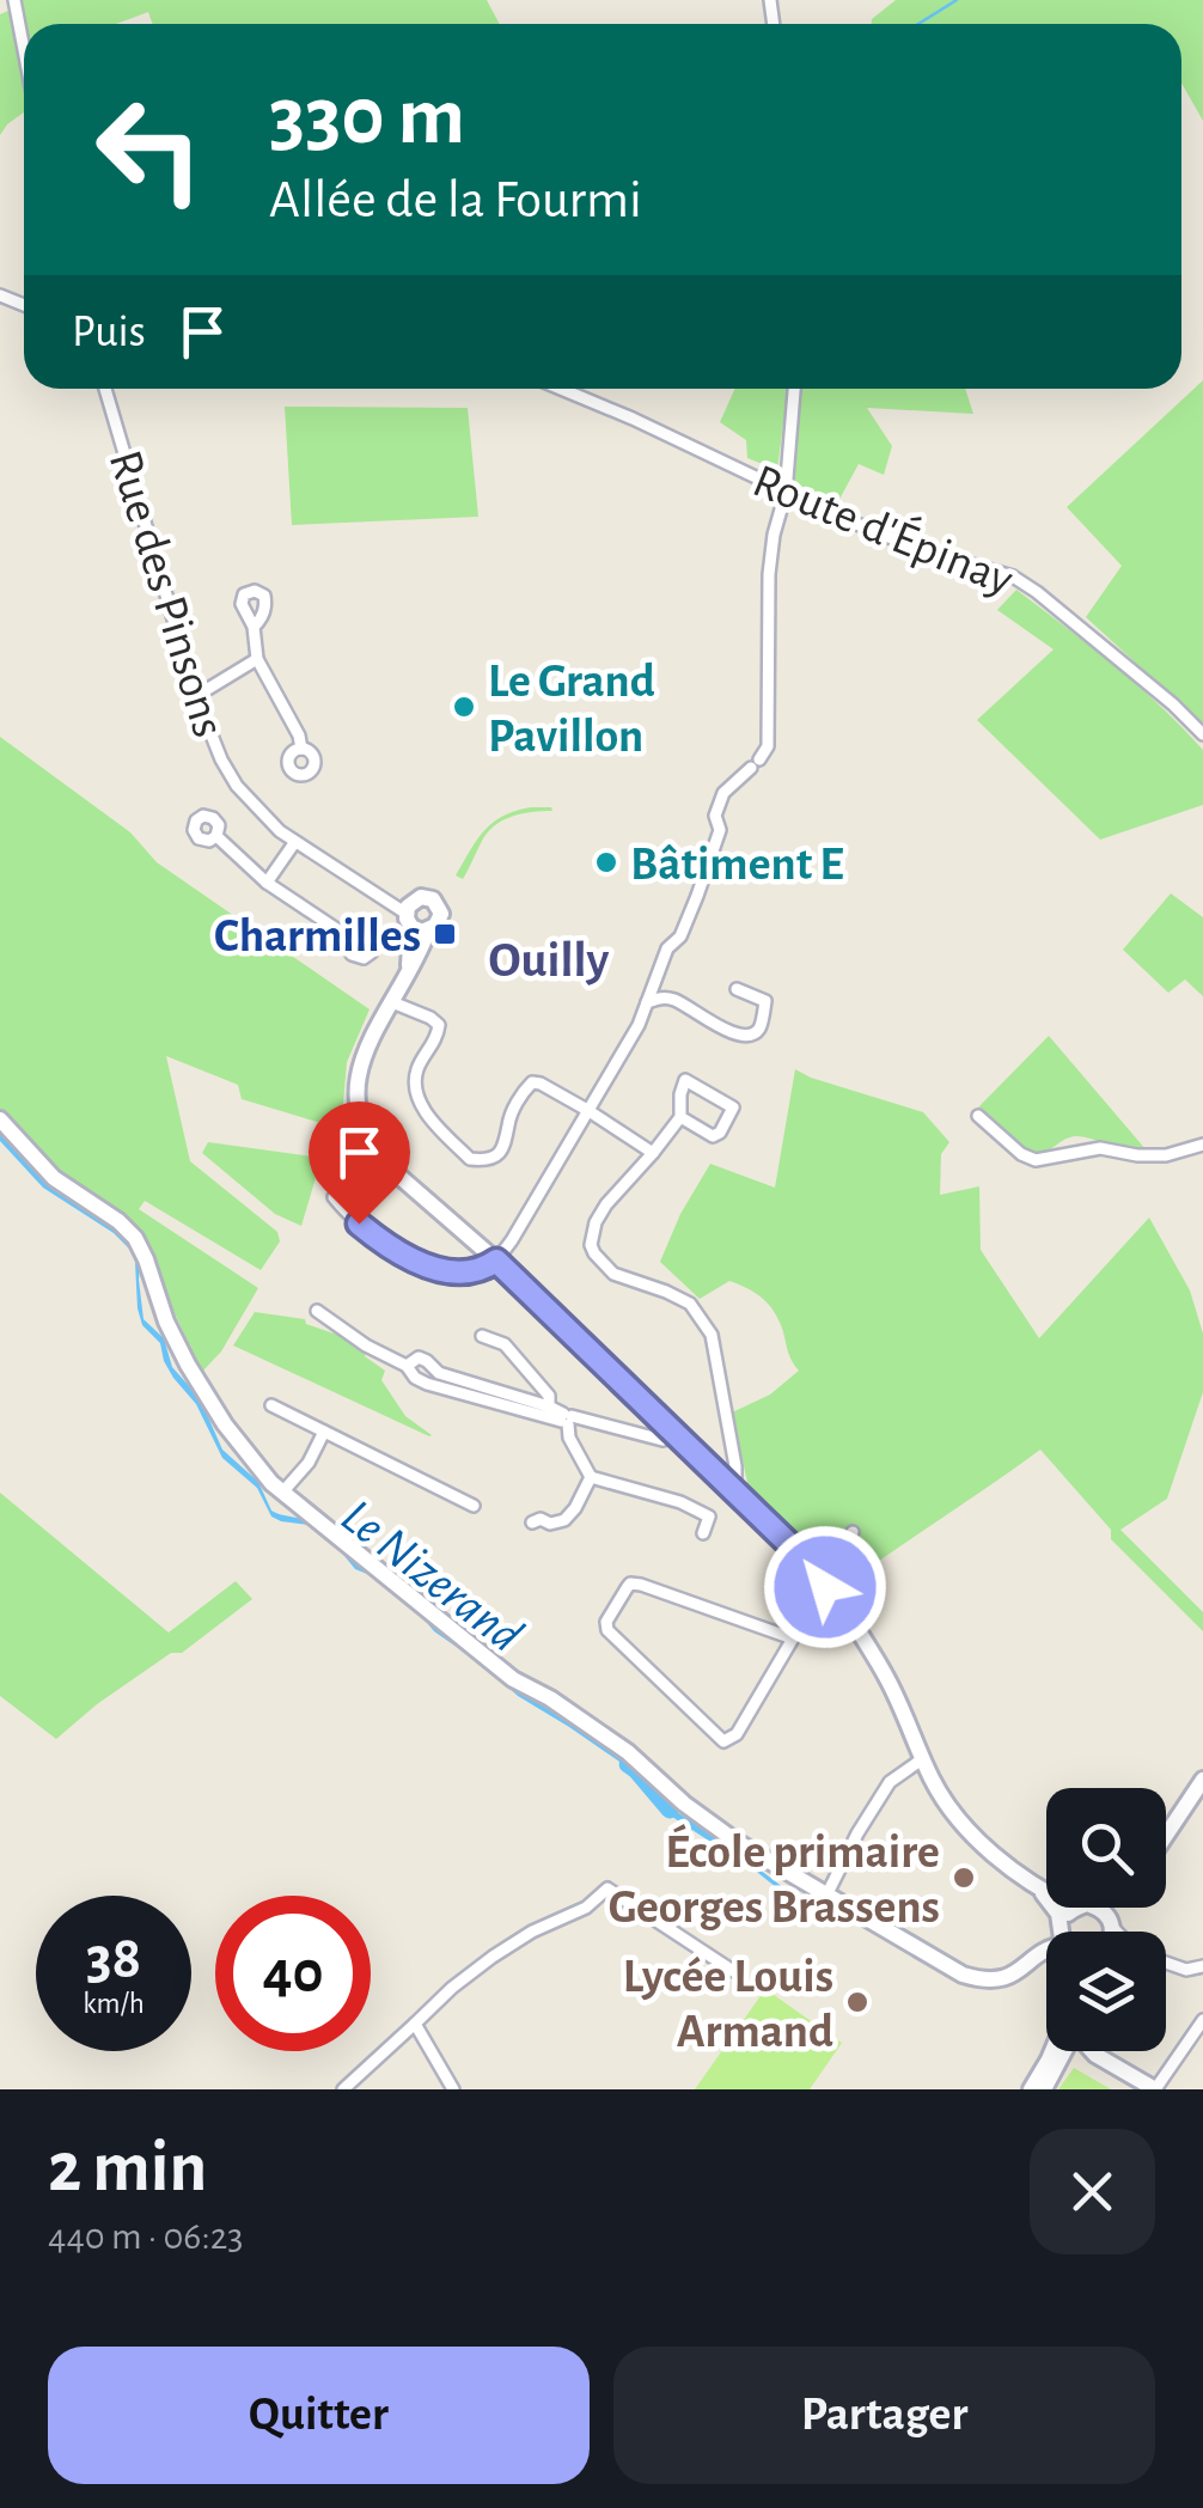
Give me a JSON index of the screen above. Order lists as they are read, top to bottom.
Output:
{
  "streets": {
    "street": ["Route d'Épinay", "Rue des Pinsons"]
  },
  "districts": ["Ouilly"],
  "water": ["Le Nizerand"],
  "places": {
    "other": [
      "Le Grand Pavillon",
      "Bâtiment E",
      "École primaire Georges Brassens",
      "Lycée Louis Armand"
    ],
    "transit": ["Charmilles"]
  },
  "page": {
    "turn": ["330 m", "Allée de la Fourmi"],
    "then": "Puis",
    "speed": "38 km/h",
    "limit": "40",
    "heading": ["2 min", "440 m · 06:23"],
    "buttons": ["Quitter", "Partager"]
  }
}
